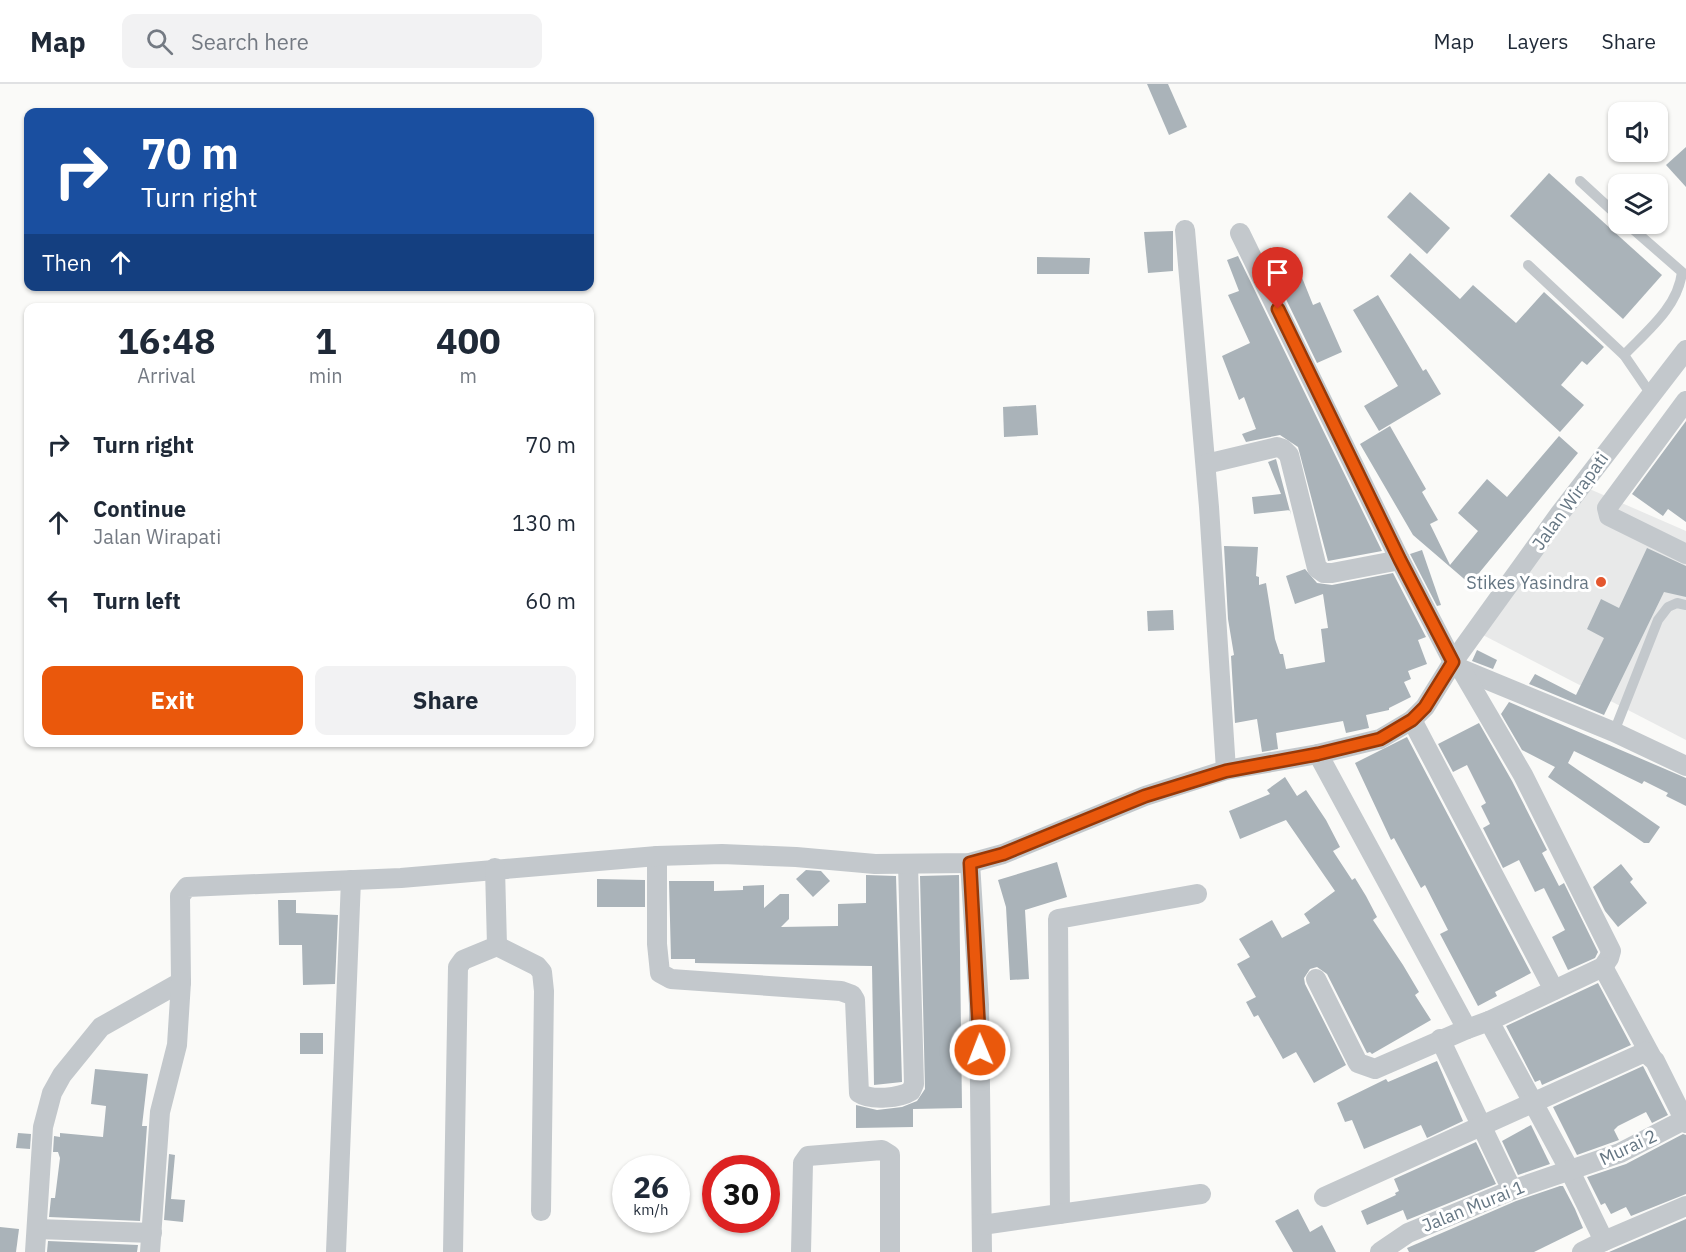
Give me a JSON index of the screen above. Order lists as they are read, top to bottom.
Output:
{
  "streets": {
    "street": ["Jalan Wirapati", "Murai 2", "Jalan Murai 1"]
  },
  "crossings": [
    ["Murai 2", "Jalan Murai 1"]
  ],
  "places": ["Stikes Yasindra"],
  "page": {
    "header": "Map",
    "search": "Search here",
    "nav": ["Map", "Layers", "Share"],
    "turn": ["70 m", "Turn right"],
    "then": "Then",
    "eta": [
      "16:48",
      "Arrival",
      "1",
      "min",
      "400",
      "m"
    ],
    "list": [
      {
        "name": "Turn right",
        "value": "70 m"
      },
      {
        "name": "Continue",
        "note": "Jalan Wirapati",
        "value": "130 m"
      },
      {
        "name": "Turn left",
        "value": "60 m"
      }
    ],
    "buttons": ["Exit", "Share"],
    "speed": "26 km/h",
    "limit": "30"
  }
}
